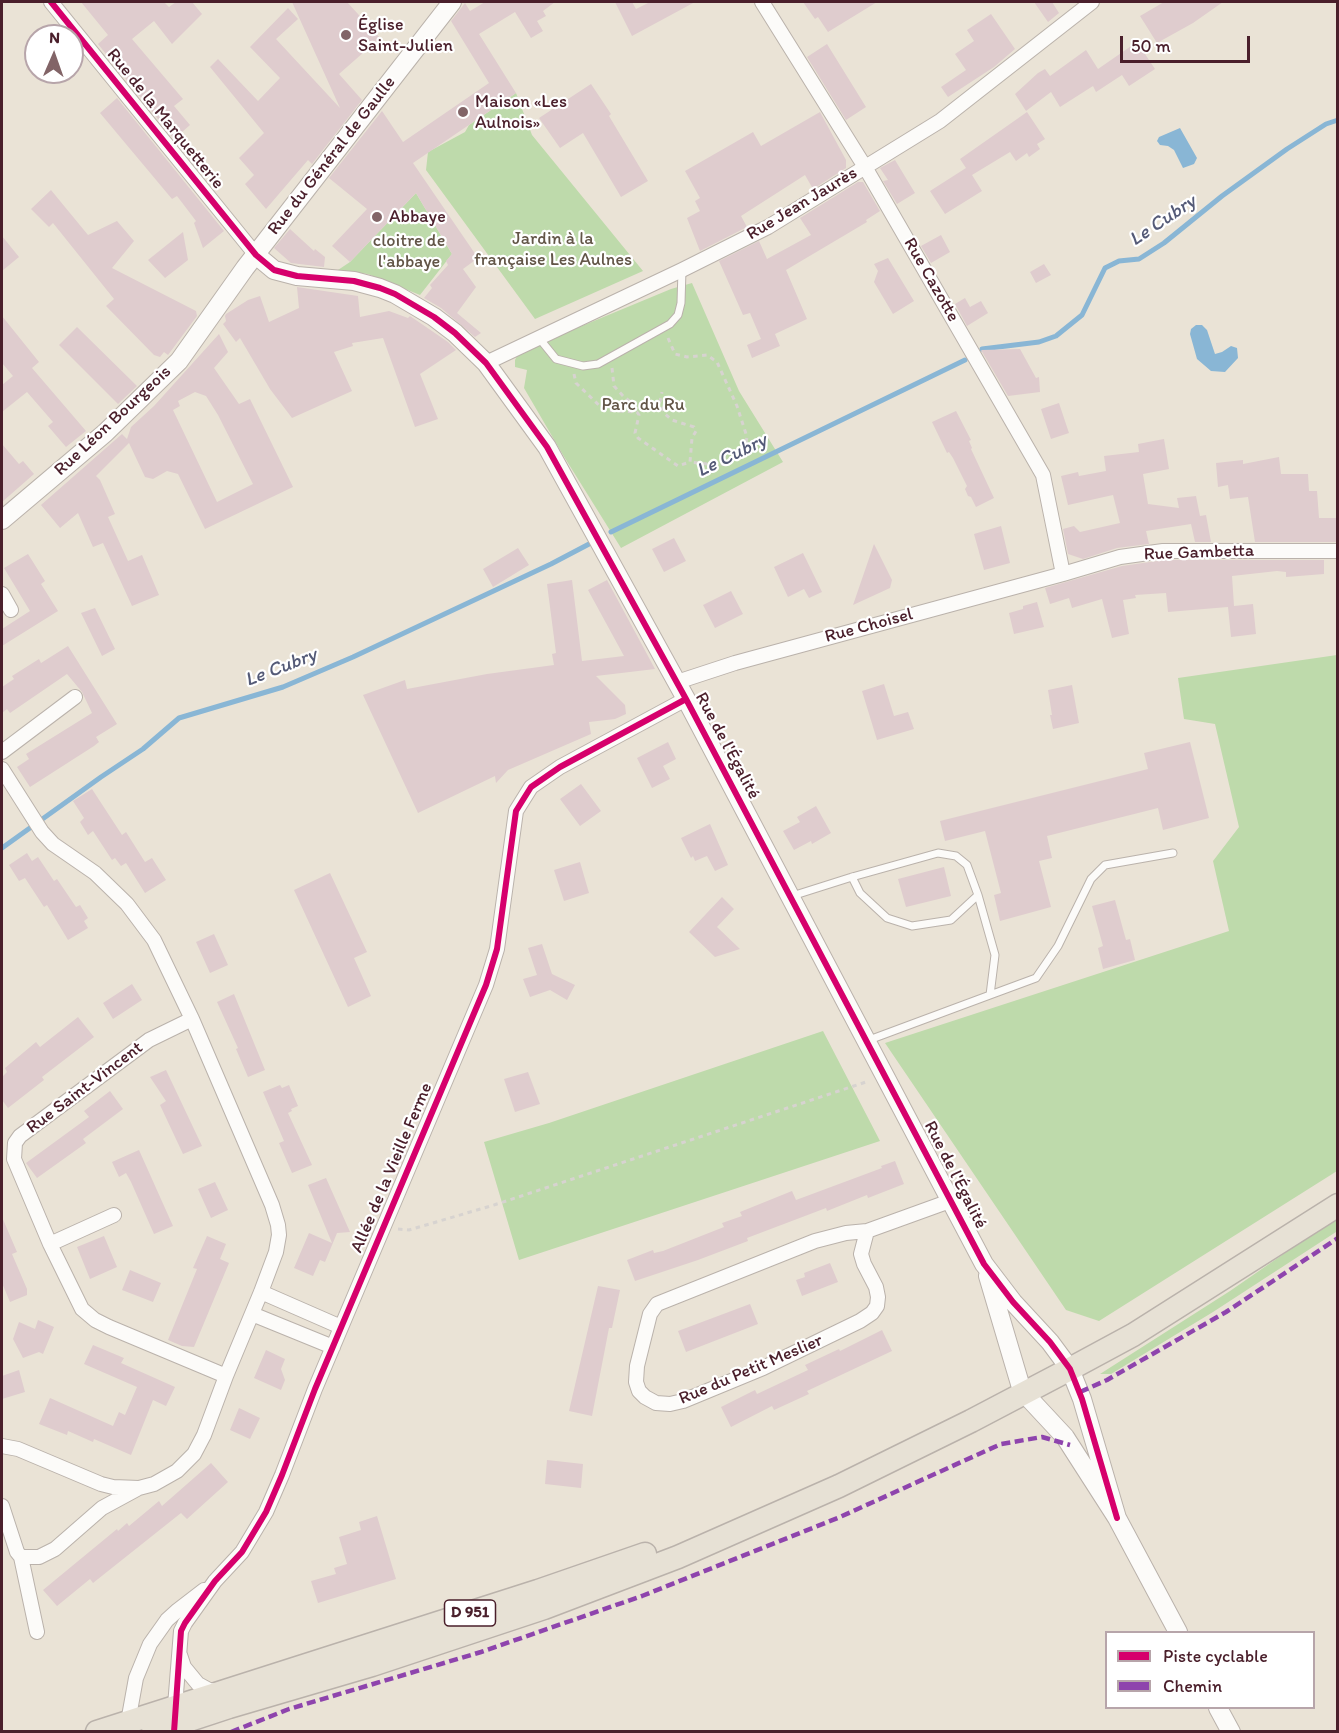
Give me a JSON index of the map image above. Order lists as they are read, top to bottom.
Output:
{
  "streets": {
    "main road": ["D 951"],
    "street": [
      "Rue de la Marquetterie",
      "Rue du Général de Gaulle",
      "Rue Jean Jaurès",
      "Rue Cazotte",
      "Rue Léon Bourgeois",
      "Rue Gambetta",
      "Rue Choisel",
      "Rue de l'Égalité",
      "Rue Saint-Vincent",
      "Allée de la Vieille Ferme",
      "Rue du Petit Meslier"
    ]
  },
  "crossings": [
    ["Rue de la Marquetterie", "Rue du Général de Gaulle"],
    ["Rue de la Marquetterie", "Rue Léon Bourgeois"],
    ["Rue de la Marquetterie", "Rue de l'Égalité"],
    ["Rue du Général de Gaulle", "Rue Léon Bourgeois"],
    ["Rue du Général de Gaulle", "Rue de l'Égalité"],
    ["Rue Jean Jaurès", "Rue Cazotte"],
    ["Rue Jean Jaurès", "Rue de l'Égalité"],
    ["Rue Cazotte", "Rue Gambetta"],
    ["Rue Cazotte", "Rue Choisel"],
    ["Rue Léon Bourgeois", "Rue de l'Égalité"],
    ["Rue Gambetta", "Rue Choisel"],
    ["Rue Choisel", "Rue de l'Égalité"],
    ["Rue de l'Égalité", "Allée de la Vieille Ferme"],
    ["Rue de l'Égalité", "Rue du Petit Meslier"],
    ["Rue de l'Égalité", "D 951"],
    ["Allée de la Vieille Ferme", "D 951"]
  ],
  "water": ["Le Cubry"],
  "parks": ["Jardin à la française Les Aulnes", "cloitre de l'abbaye", "Parc du Ru"],
  "places": ["Église Saint-Julien", "Maison «Les Aulnois»", "Abbaye"],
  "legend": ["Piste cyclable", "Chemin"],
  "scale_bar": "50 m",
  "north": "top"
}
